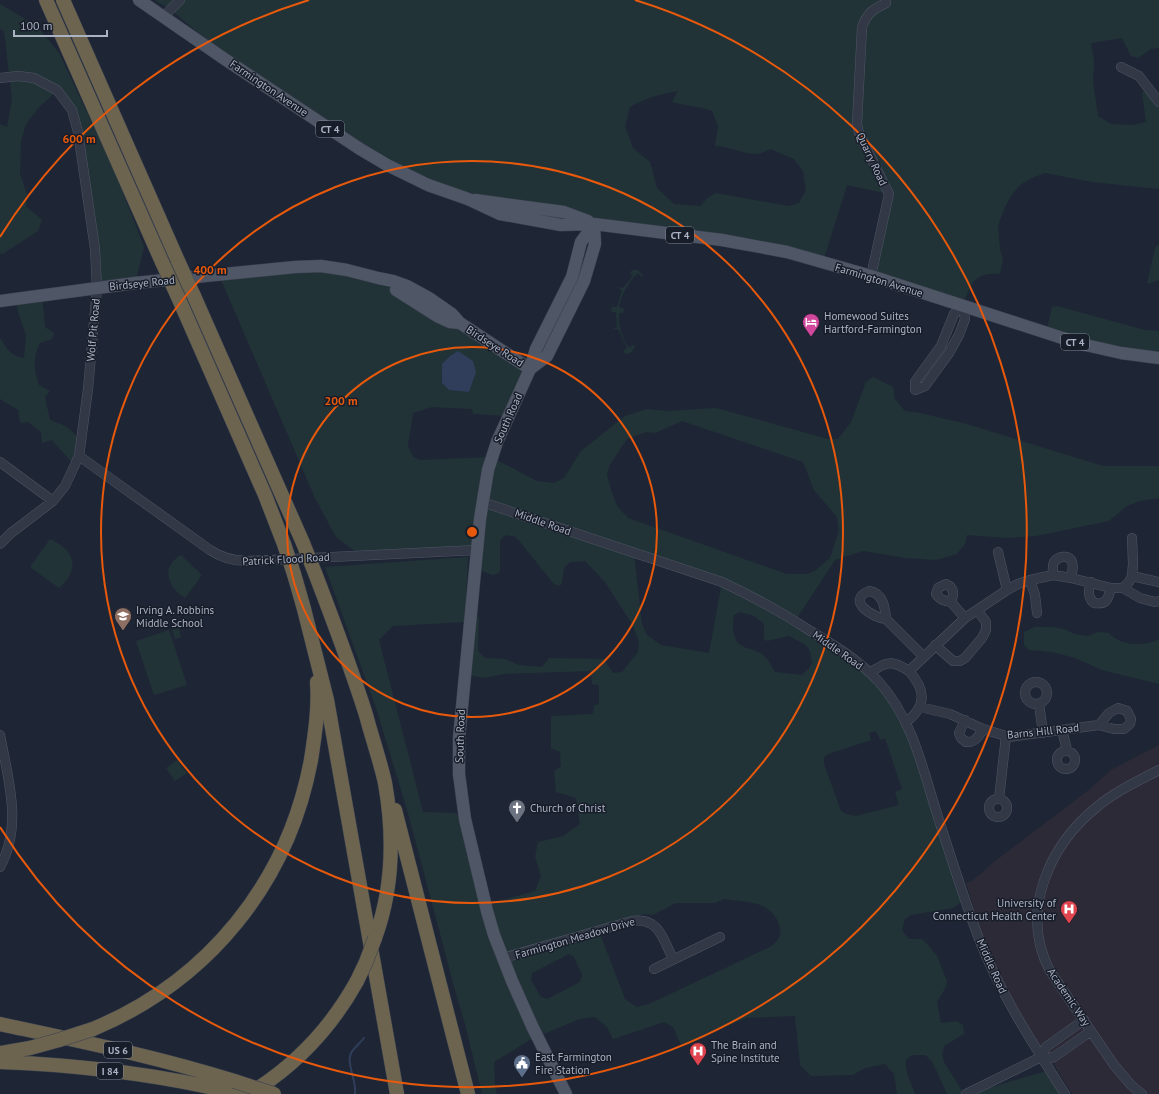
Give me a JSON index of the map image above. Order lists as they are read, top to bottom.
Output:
{
  "streets": {
    "highway": ["US 6", "I 84"],
    "main road": [
      "Farmington Avenue",
      "CT 4",
      "Birdseye Road",
      "South Road"
    ],
    "street": [
      "Quarry Road",
      "Wolf Pit Road",
      "Middle Road",
      "Patrick Flood Road",
      "Barns Hill Road",
      "Farmington Meadow Drive",
      "Academic Way"
    ]
  },
  "crossings": [
    ["Farmington Avenue", "Quarry Road"],
    ["Farmington Avenue", "South Road"],
    ["Birdseye Road", "Wolf Pit Road"],
    ["Birdseye Road", "South Road"],
    ["Wolf Pit Road", "Patrick Flood Road"],
    ["South Road", "Middle Road"],
    ["South Road", "Patrick Flood Road"],
    ["South Road", "Farmington Meadow Drive"]
  ],
  "places": {
    "hotel": ["Homewood Suites Hartford-Farmington"],
    "school or university": ["Irving A. Robbins Middle School"],
    "church": ["Church of Christ"],
    "hospital": ["University of Connecticut Health Center", "The Brain and Spine Institute"],
    "public building": ["East Farmington Fire Station"]
  },
  "scale_bar": "100 m",
  "rings": ["600 m", "400 m", "200 m"]
}
